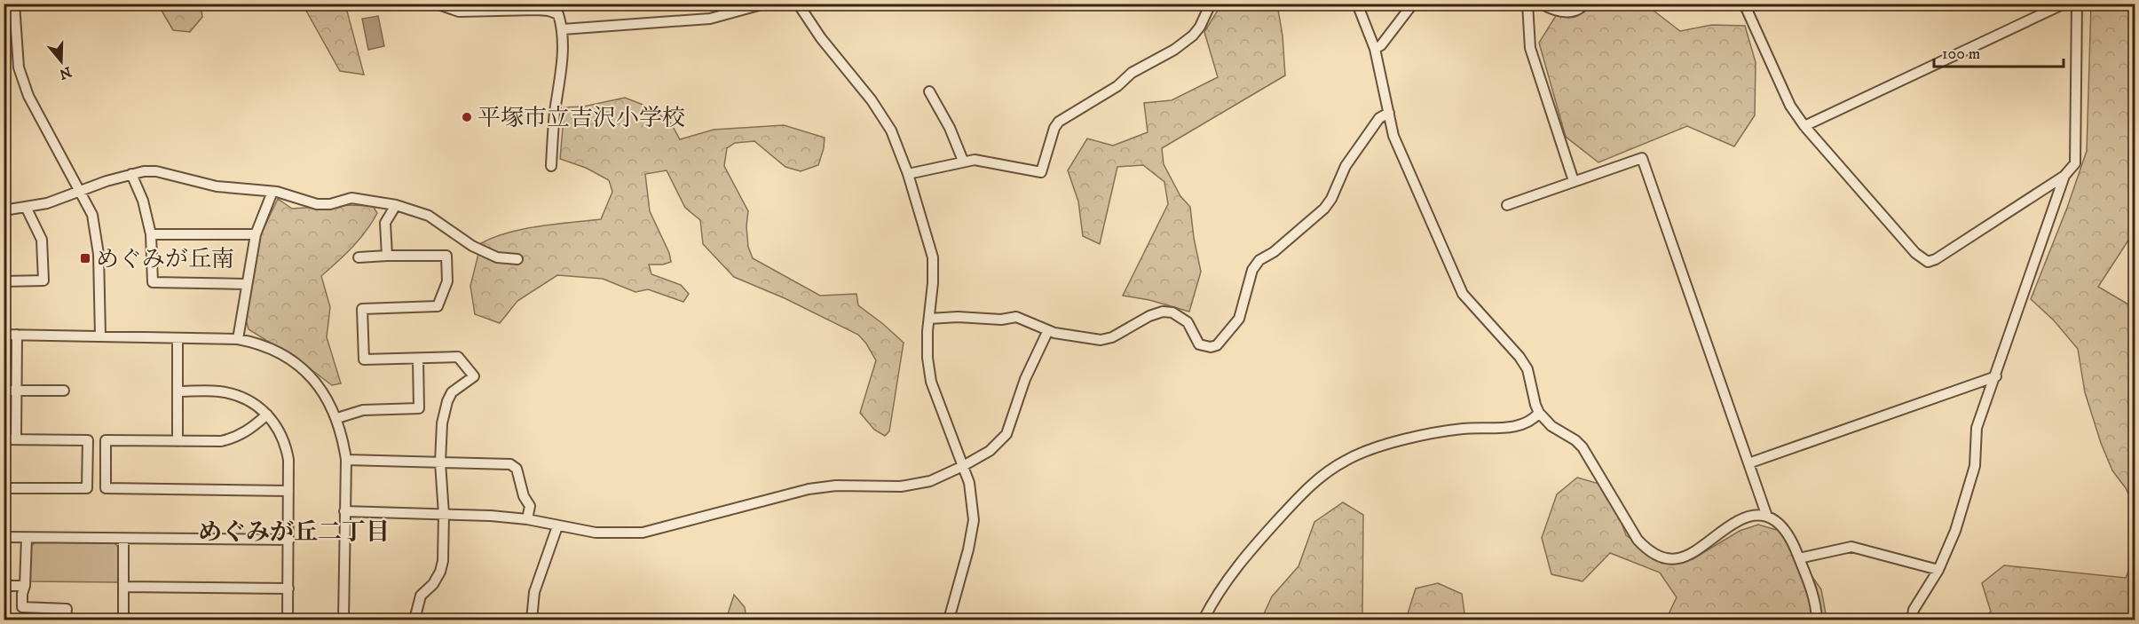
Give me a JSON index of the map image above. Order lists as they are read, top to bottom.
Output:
{
  "districts": ["めぐみが丘二丁目"],
  "places": {
    "other": ["平塚市立吉沢小学校"],
    "transit": ["めぐみが丘南"]
  },
  "scale_bar": "100 m",
  "north": "bottom"
}
